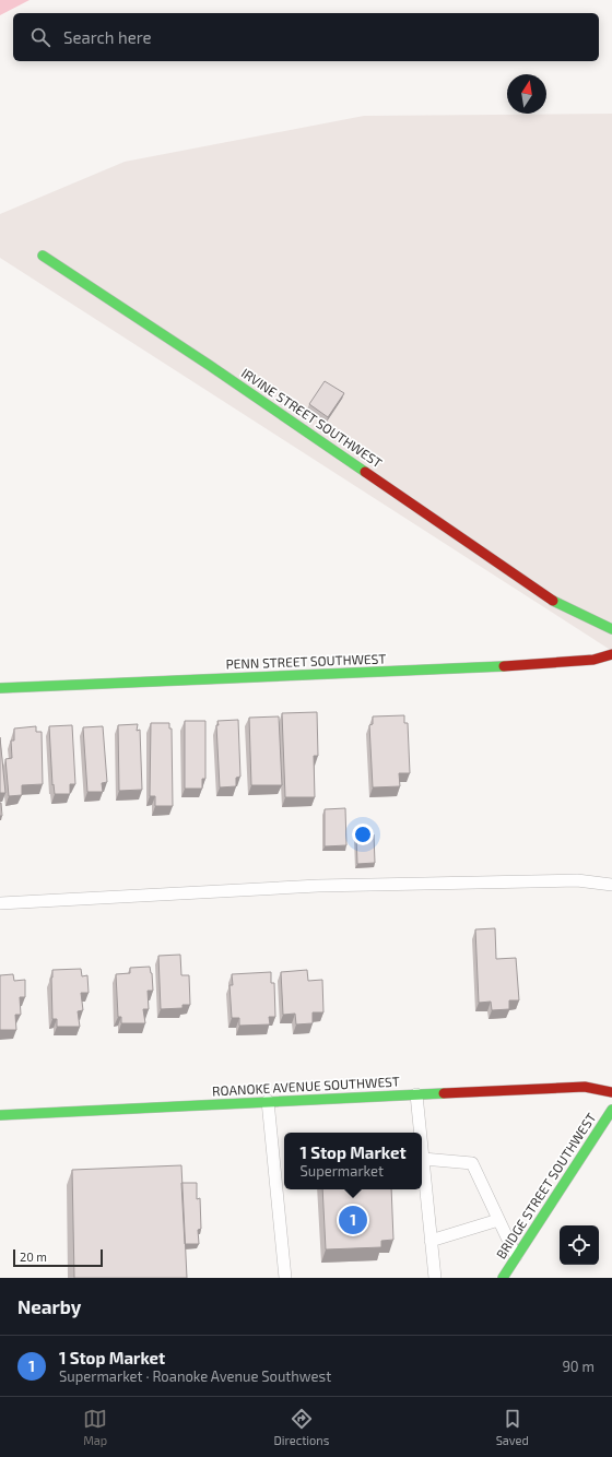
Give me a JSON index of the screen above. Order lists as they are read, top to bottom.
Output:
{
  "streets": {
    "street": [
      "IRVINE STREET SOUTHWEST",
      "PENN STREET SOUTHWEST",
      "ROANOKE AVENUE SOUTHWEST",
      "BRIDGE STREET SOUTHWEST"
    ]
  },
  "scale_bar": "20 m",
  "north": "top",
  "page": {
    "search": "Search here",
    "popup": ["1 Stop Market", "Supermarket"],
    "pins": "1",
    "scale": "20 m",
    "heading": "Nearby",
    "list": [
      {
        "mark": "1",
        "name": "1 Stop Market",
        "note": "Supermarket · Roanoke Avenue Southwest",
        "value": "90 m"
      }
    ],
    "nav": ["Map", "Directions", "Saved"]
  }
}
